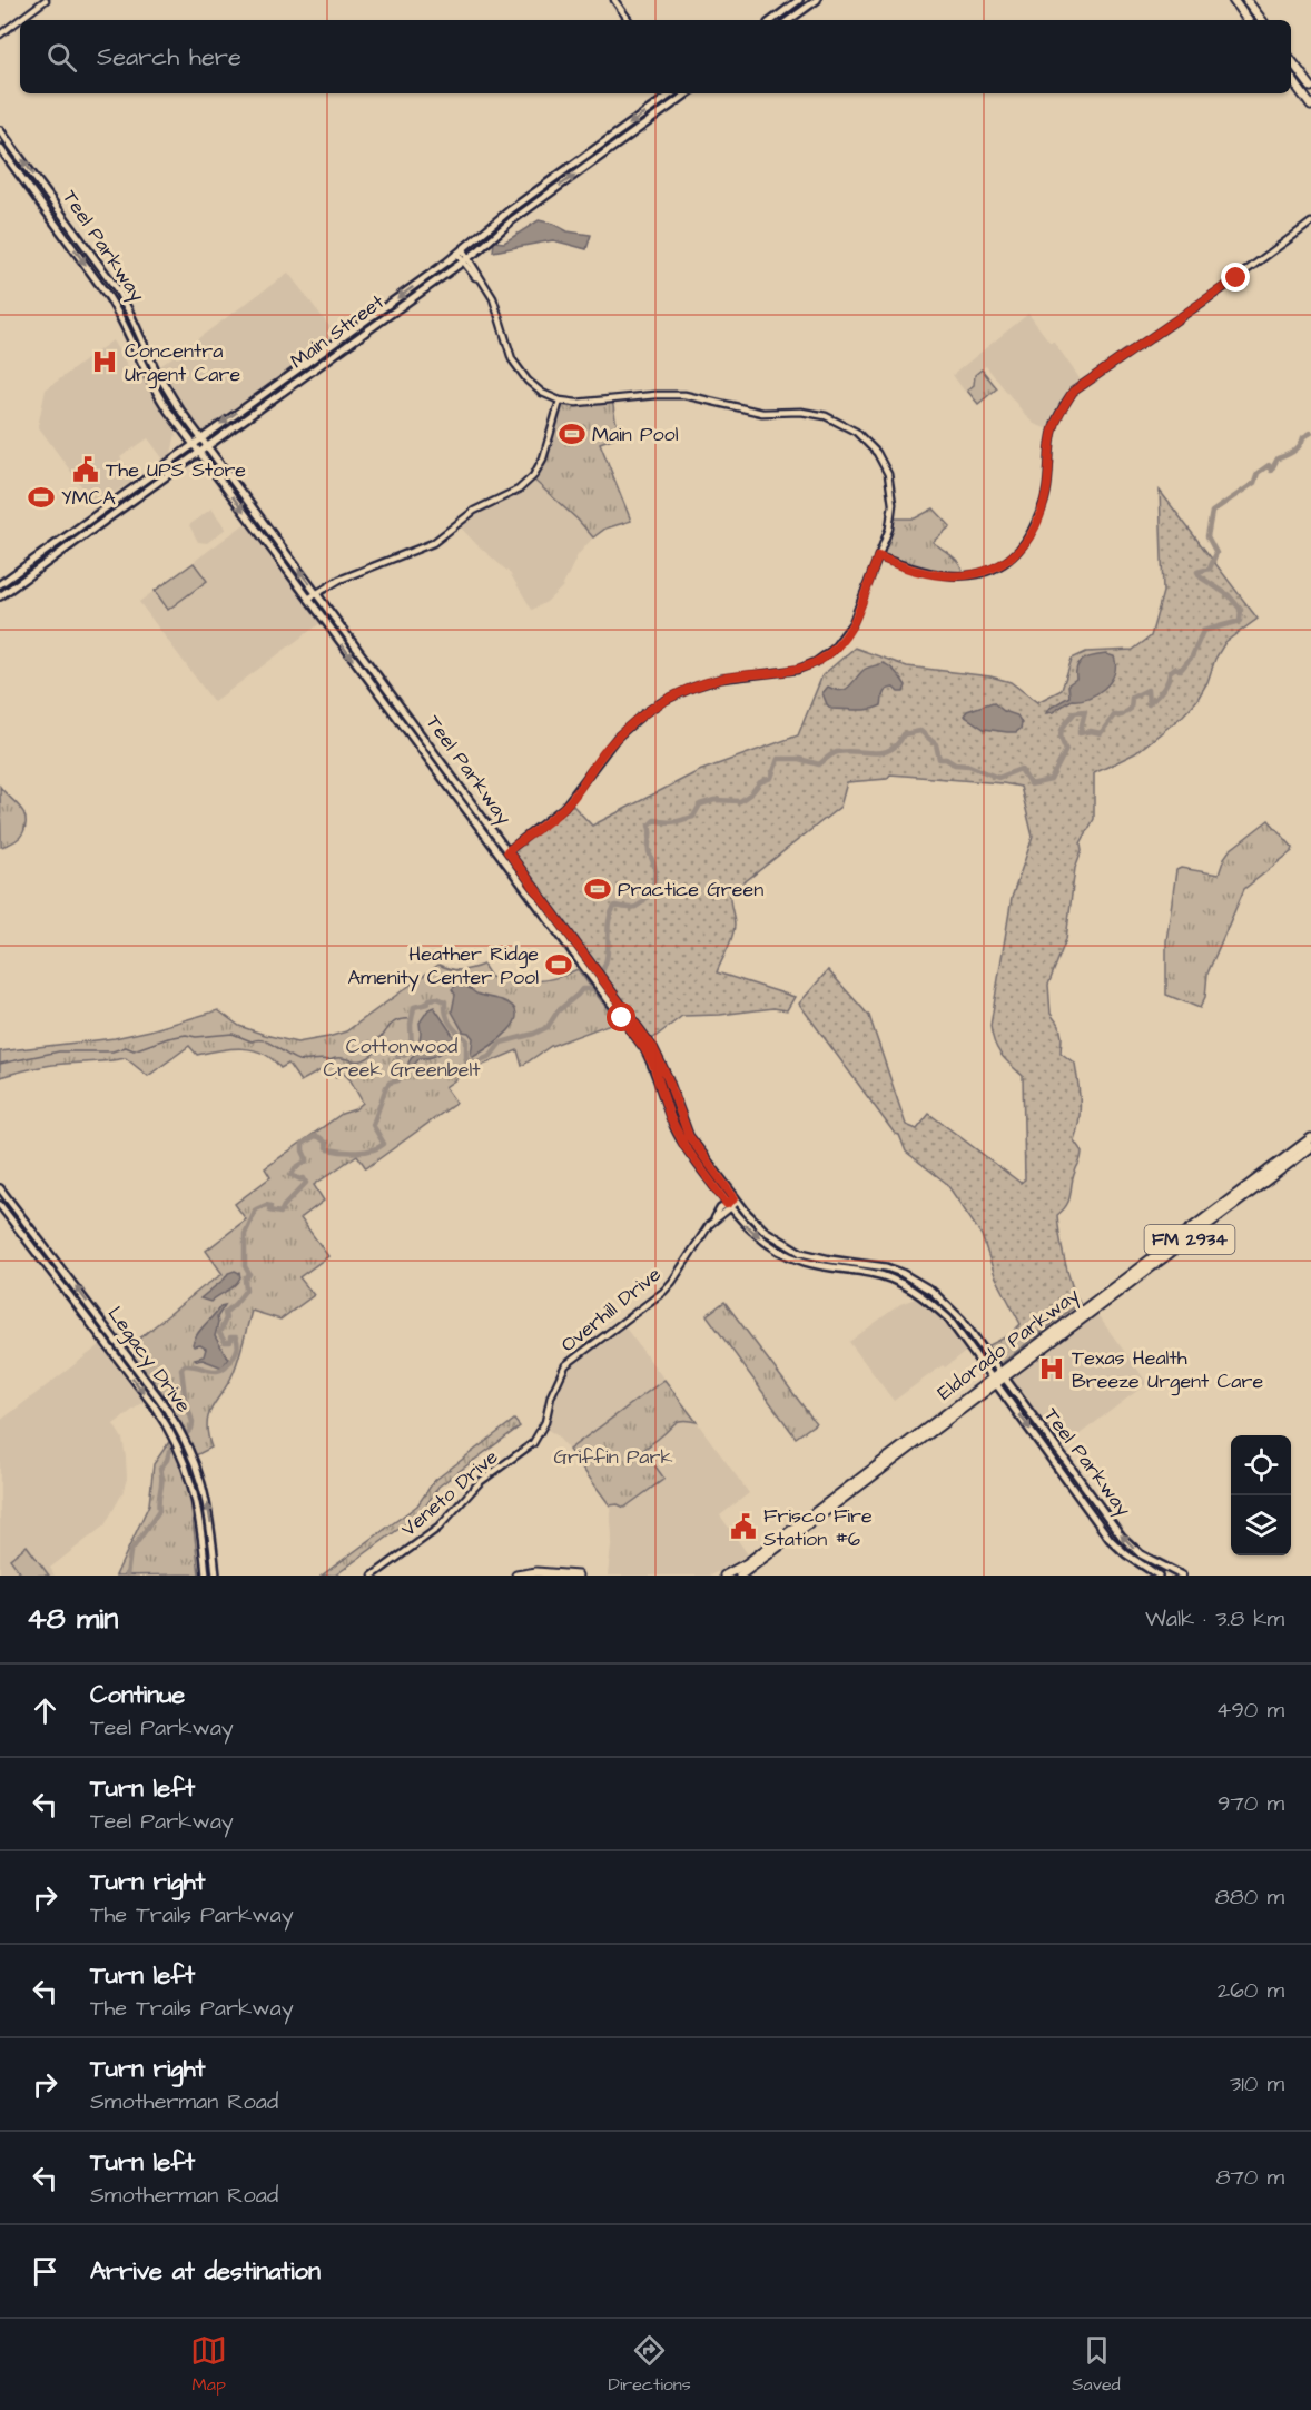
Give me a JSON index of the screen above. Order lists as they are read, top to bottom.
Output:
{
  "streets": {
    "main road": [
      "Teel Parkway",
      "Main Street",
      "FM 2934",
      "Eldorado Parkway",
      "Legacy Drive"
    ],
    "street": ["Overhill Drive", "Veneto Drive"]
  },
  "crossings": [
    ["Teel Parkway", "Main Street"],
    ["Teel Parkway", "Overhill Drive"],
    ["Teel Parkway", "Eldorado Parkway"],
    ["Overhill Drive", "Veneto Drive"]
  ],
  "parks": ["Cottonwood Creek Greenbelt", "Griffin Park"],
  "places": {
    "hospital": ["Concentra Urgent Care", "Texas Health Breeze Urgent Care"],
    "sports": [
      "Main Pool",
      "YMCA",
      "Practice Green",
      "Heather Ridge Amenity Center Pool"
    ],
    "public building": ["The UPS Store", "Frisco Fire Station #6"]
  },
  "page": {
    "search": "Search here",
    "heading": ["48 min", "Walk · 3.8 km"],
    "list": [
      ["Continue", "Teel Parkway", "490 m"],
      ["Turn left", "Teel Parkway", "970 m"],
      ["Turn right", "The Trails Parkway", "880 m"],
      ["Turn left", "The Trails Parkway", "260 m"],
      ["Turn right", "Smotherman Road", "310 m"],
      ["Turn left", "Smotherman Road", "870 m"],
      "Arrive at destination"
    ],
    "nav": ["Map", "Directions", "Saved"]
  }
}
